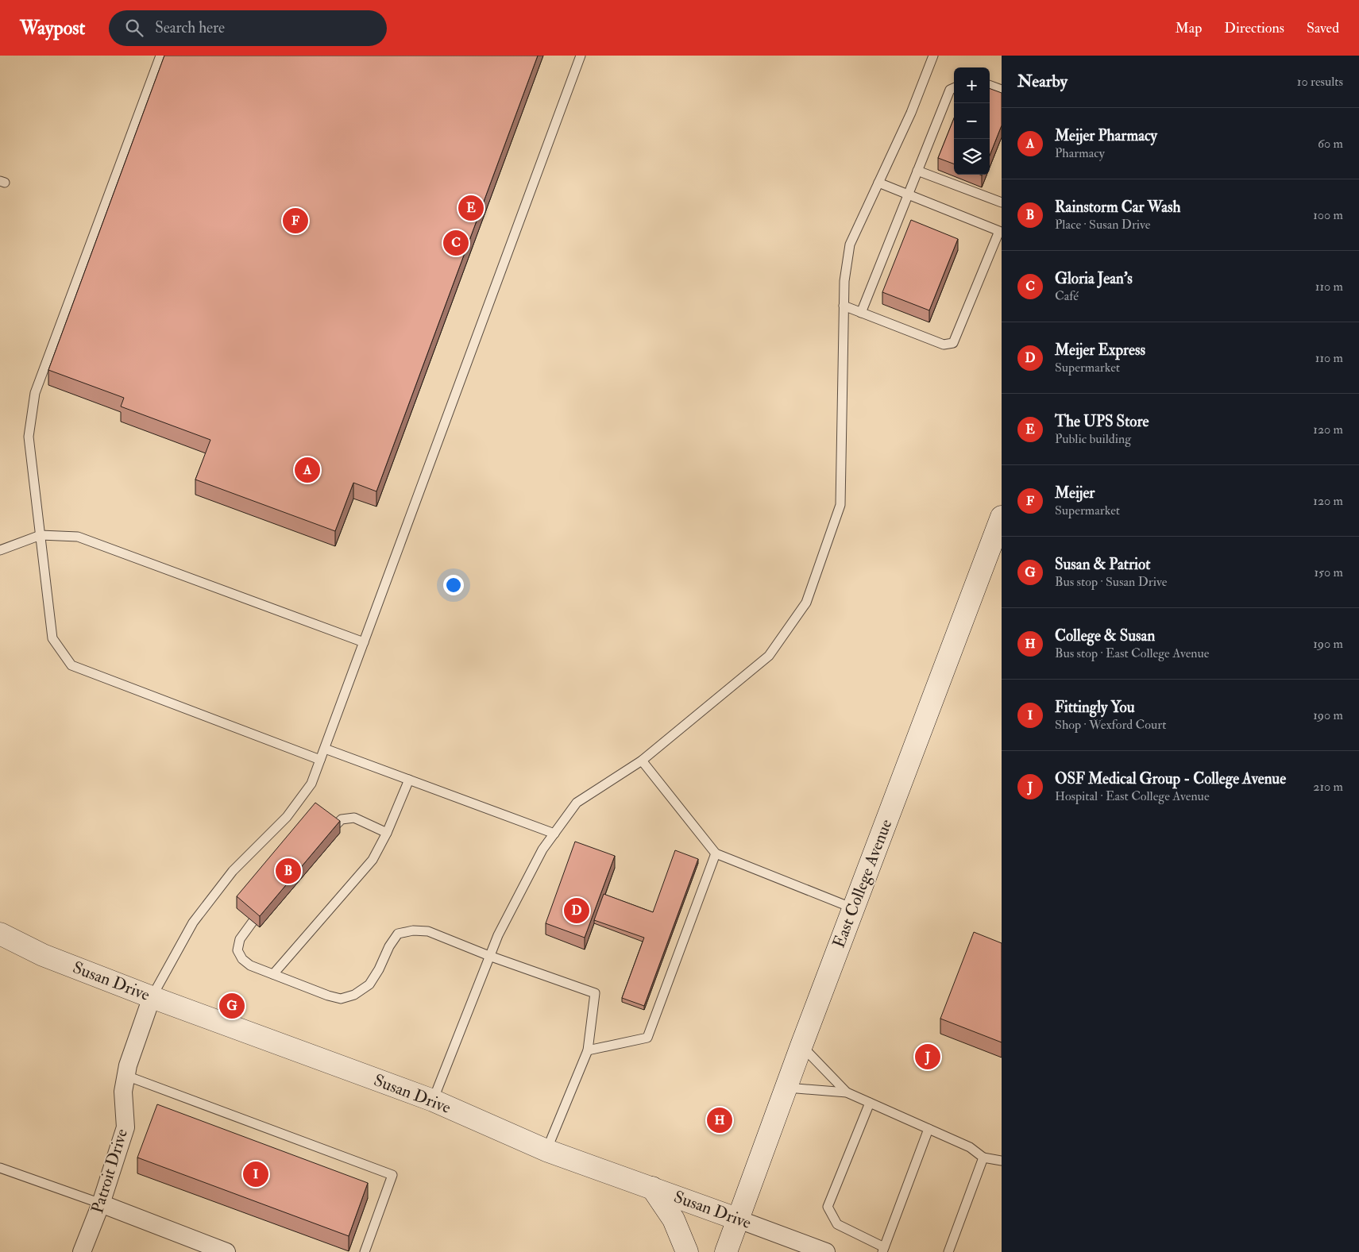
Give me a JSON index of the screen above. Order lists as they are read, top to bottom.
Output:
{
  "streets": {
    "main road": ["East College Avenue", "Susan Drive"],
    "street": ["Patroit Drive"]
  },
  "crossings": [
    ["East College Avenue", "Susan Drive"],
    ["Susan Drive", "Patroit Drive"]
  ],
  "page": {
    "header": "Waypost",
    "search": "Search here",
    "nav": ["Map", "Directions", "Saved"],
    "heading": ["Nearby", "10 results"],
    "map_buttons": ["+", "−"],
    "list": [
      {
        "mark": "A",
        "name": "Meijer Pharmacy",
        "note": "Pharmacy",
        "value": "60 m"
      },
      {
        "mark": "B",
        "name": "Rainstorm Car Wash",
        "note": "Place · Susan Drive",
        "value": "100 m"
      },
      {
        "mark": "C",
        "name": "Gloria Jean's",
        "note": "Café",
        "value": "110 m"
      },
      {
        "mark": "D",
        "name": "Meijer Express",
        "note": "Supermarket",
        "value": "110 m"
      },
      {
        "mark": "E",
        "name": "The UPS Store",
        "note": "Public building",
        "value": "120 m"
      },
      {
        "mark": "F",
        "name": "Meijer",
        "note": "Supermarket",
        "value": "120 m"
      },
      {
        "mark": "G",
        "name": "Susan & Patriot",
        "note": "Bus stop · Susan Drive",
        "value": "150 m"
      },
      {
        "mark": "H",
        "name": "College & Susan",
        "note": "Bus stop · East College Avenue",
        "value": "190 m"
      },
      {
        "mark": "I",
        "name": "Fittingly You",
        "note": "Shop · Wexford Court",
        "value": "190 m"
      },
      {
        "mark": "J",
        "name": "OSF Medical Group - College Avenue",
        "note": "Hospital · East College Avenue",
        "value": "210 m"
      }
    ],
    "pins": [
      "E",
      "F",
      "C",
      "A",
      "B",
      "D",
      "G",
      "J",
      "H",
      "I"
    ]
  }
}
